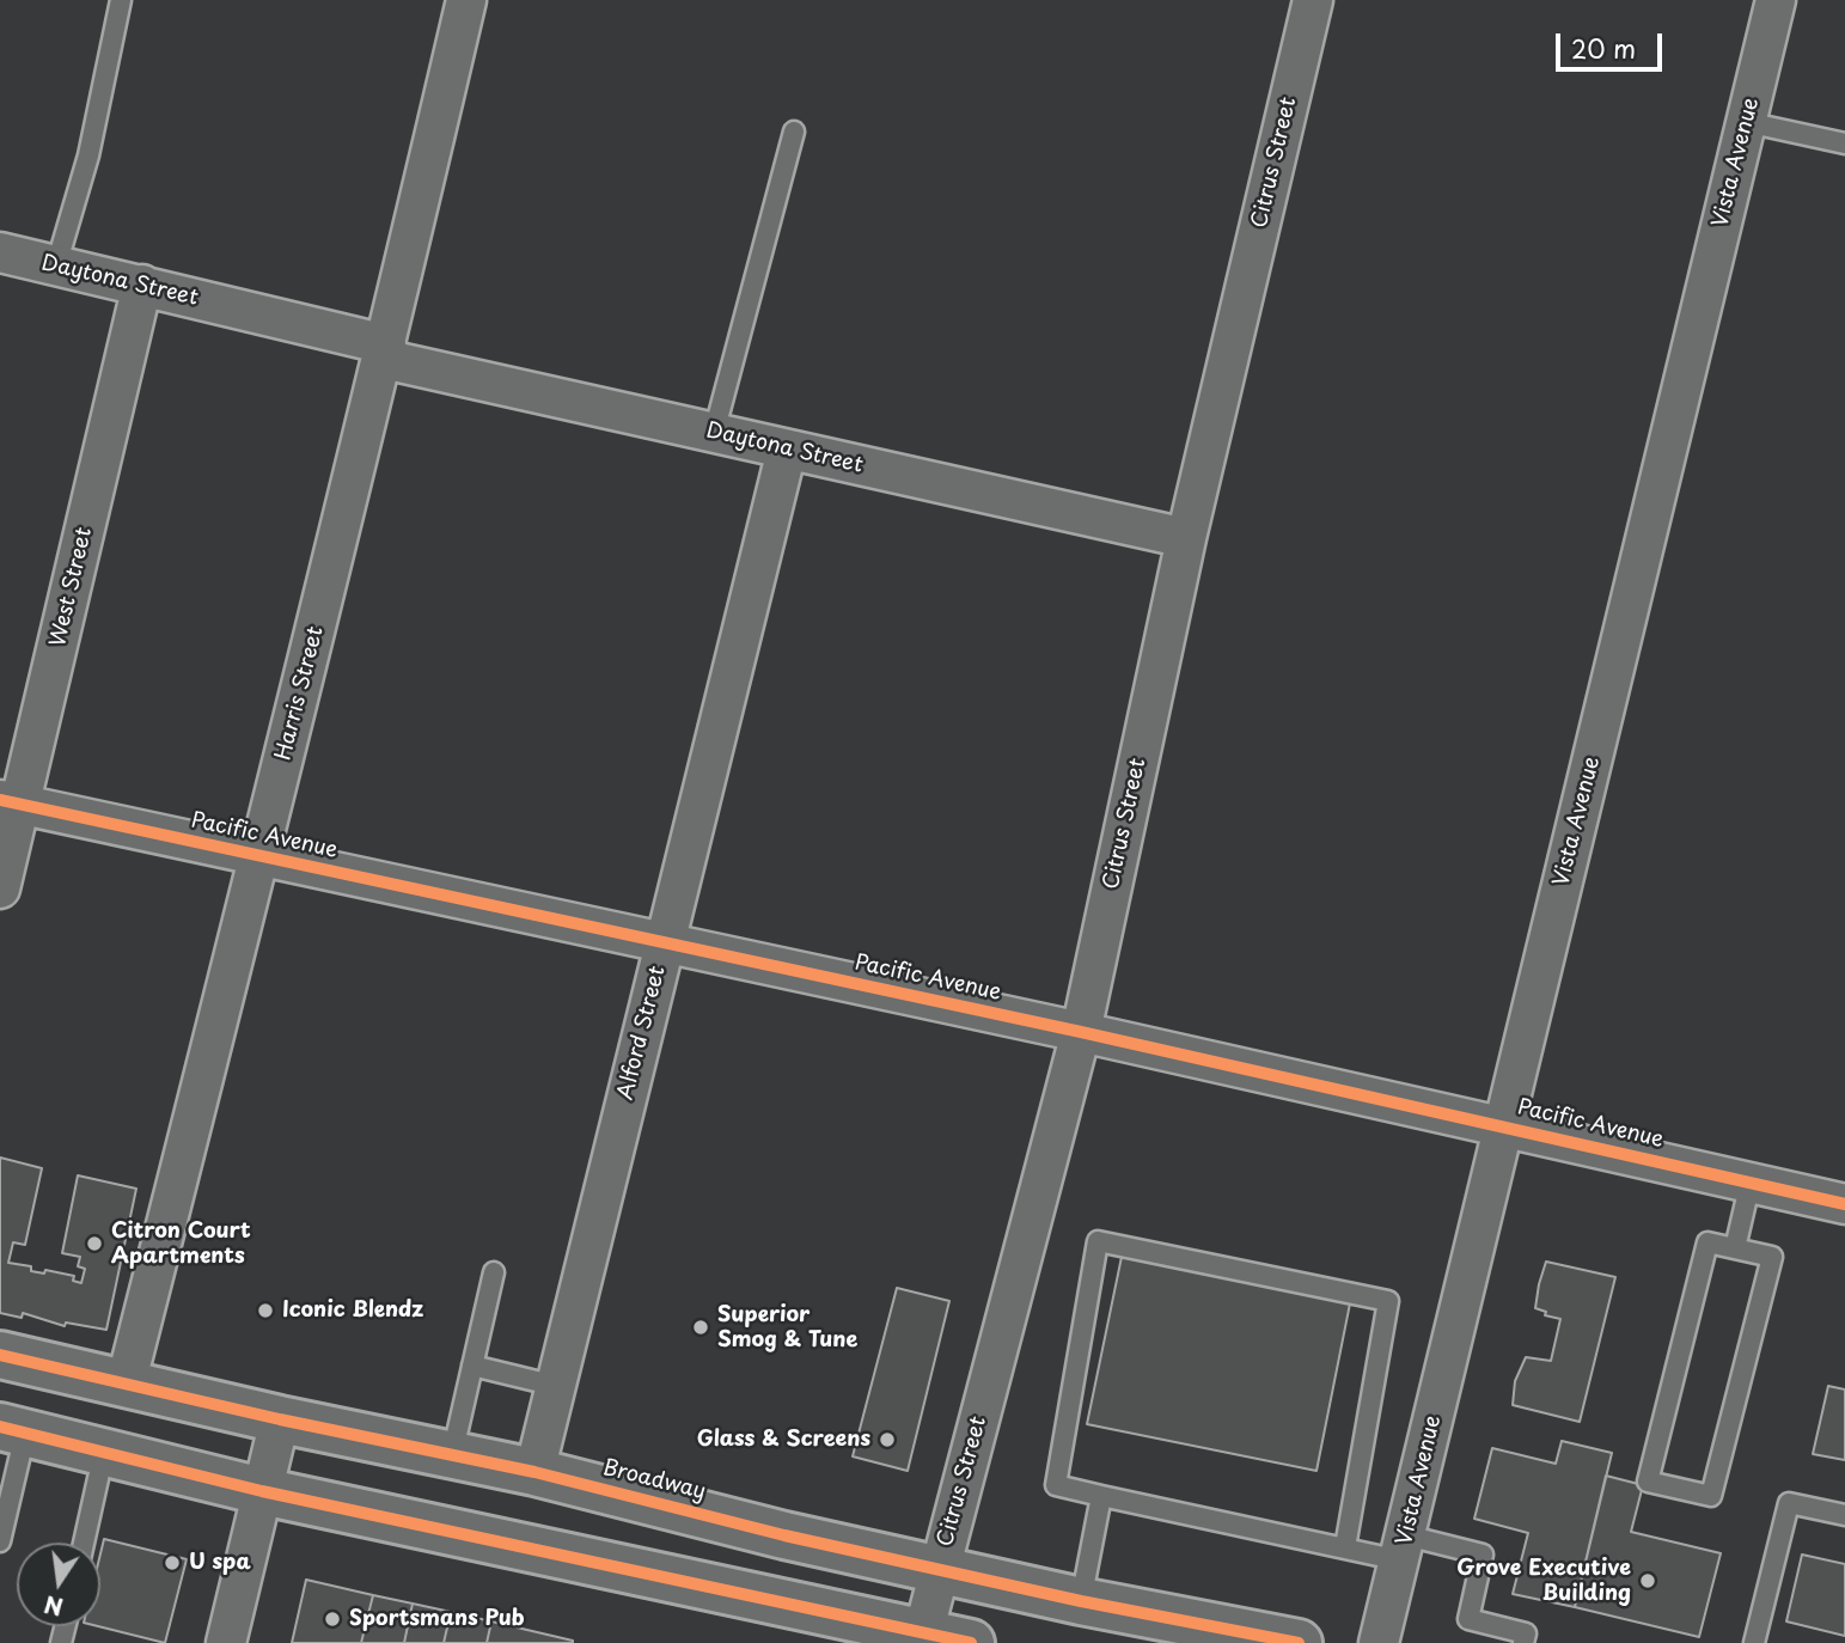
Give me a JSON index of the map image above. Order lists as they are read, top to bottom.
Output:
{
  "streets": {
    "main road": ["Broadway"],
    "street": [
      "Citrus Street",
      "Vista Avenue",
      "Daytona Street",
      "West Street",
      "Harris Street",
      "Pacific Avenue",
      "Alford Street"
    ]
  },
  "crossings": [
    ["Citrus Street", "Daytona Street"],
    ["Citrus Street", "Pacific Avenue"],
    ["Citrus Street", "Broadway"],
    ["Vista Avenue", "Pacific Avenue"],
    ["Daytona Street", "West Street"],
    ["Daytona Street", "Harris Street"],
    ["Daytona Street", "Alford Street"],
    ["West Street", "Pacific Avenue"],
    ["Harris Street", "Pacific Avenue"],
    ["Harris Street", "Broadway"],
    ["Pacific Avenue", "Alford Street"],
    ["Alford Street", "Broadway"]
  ],
  "places": [
    "Citron Court Apartments",
    "Iconic Blendz",
    "Superior Smog & Tune",
    "Glass & Screens",
    "U spa",
    "Grove Executive Building",
    "Sportsmans Pub"
  ],
  "scale_bar": "20 m",
  "north": "bottom"
}
